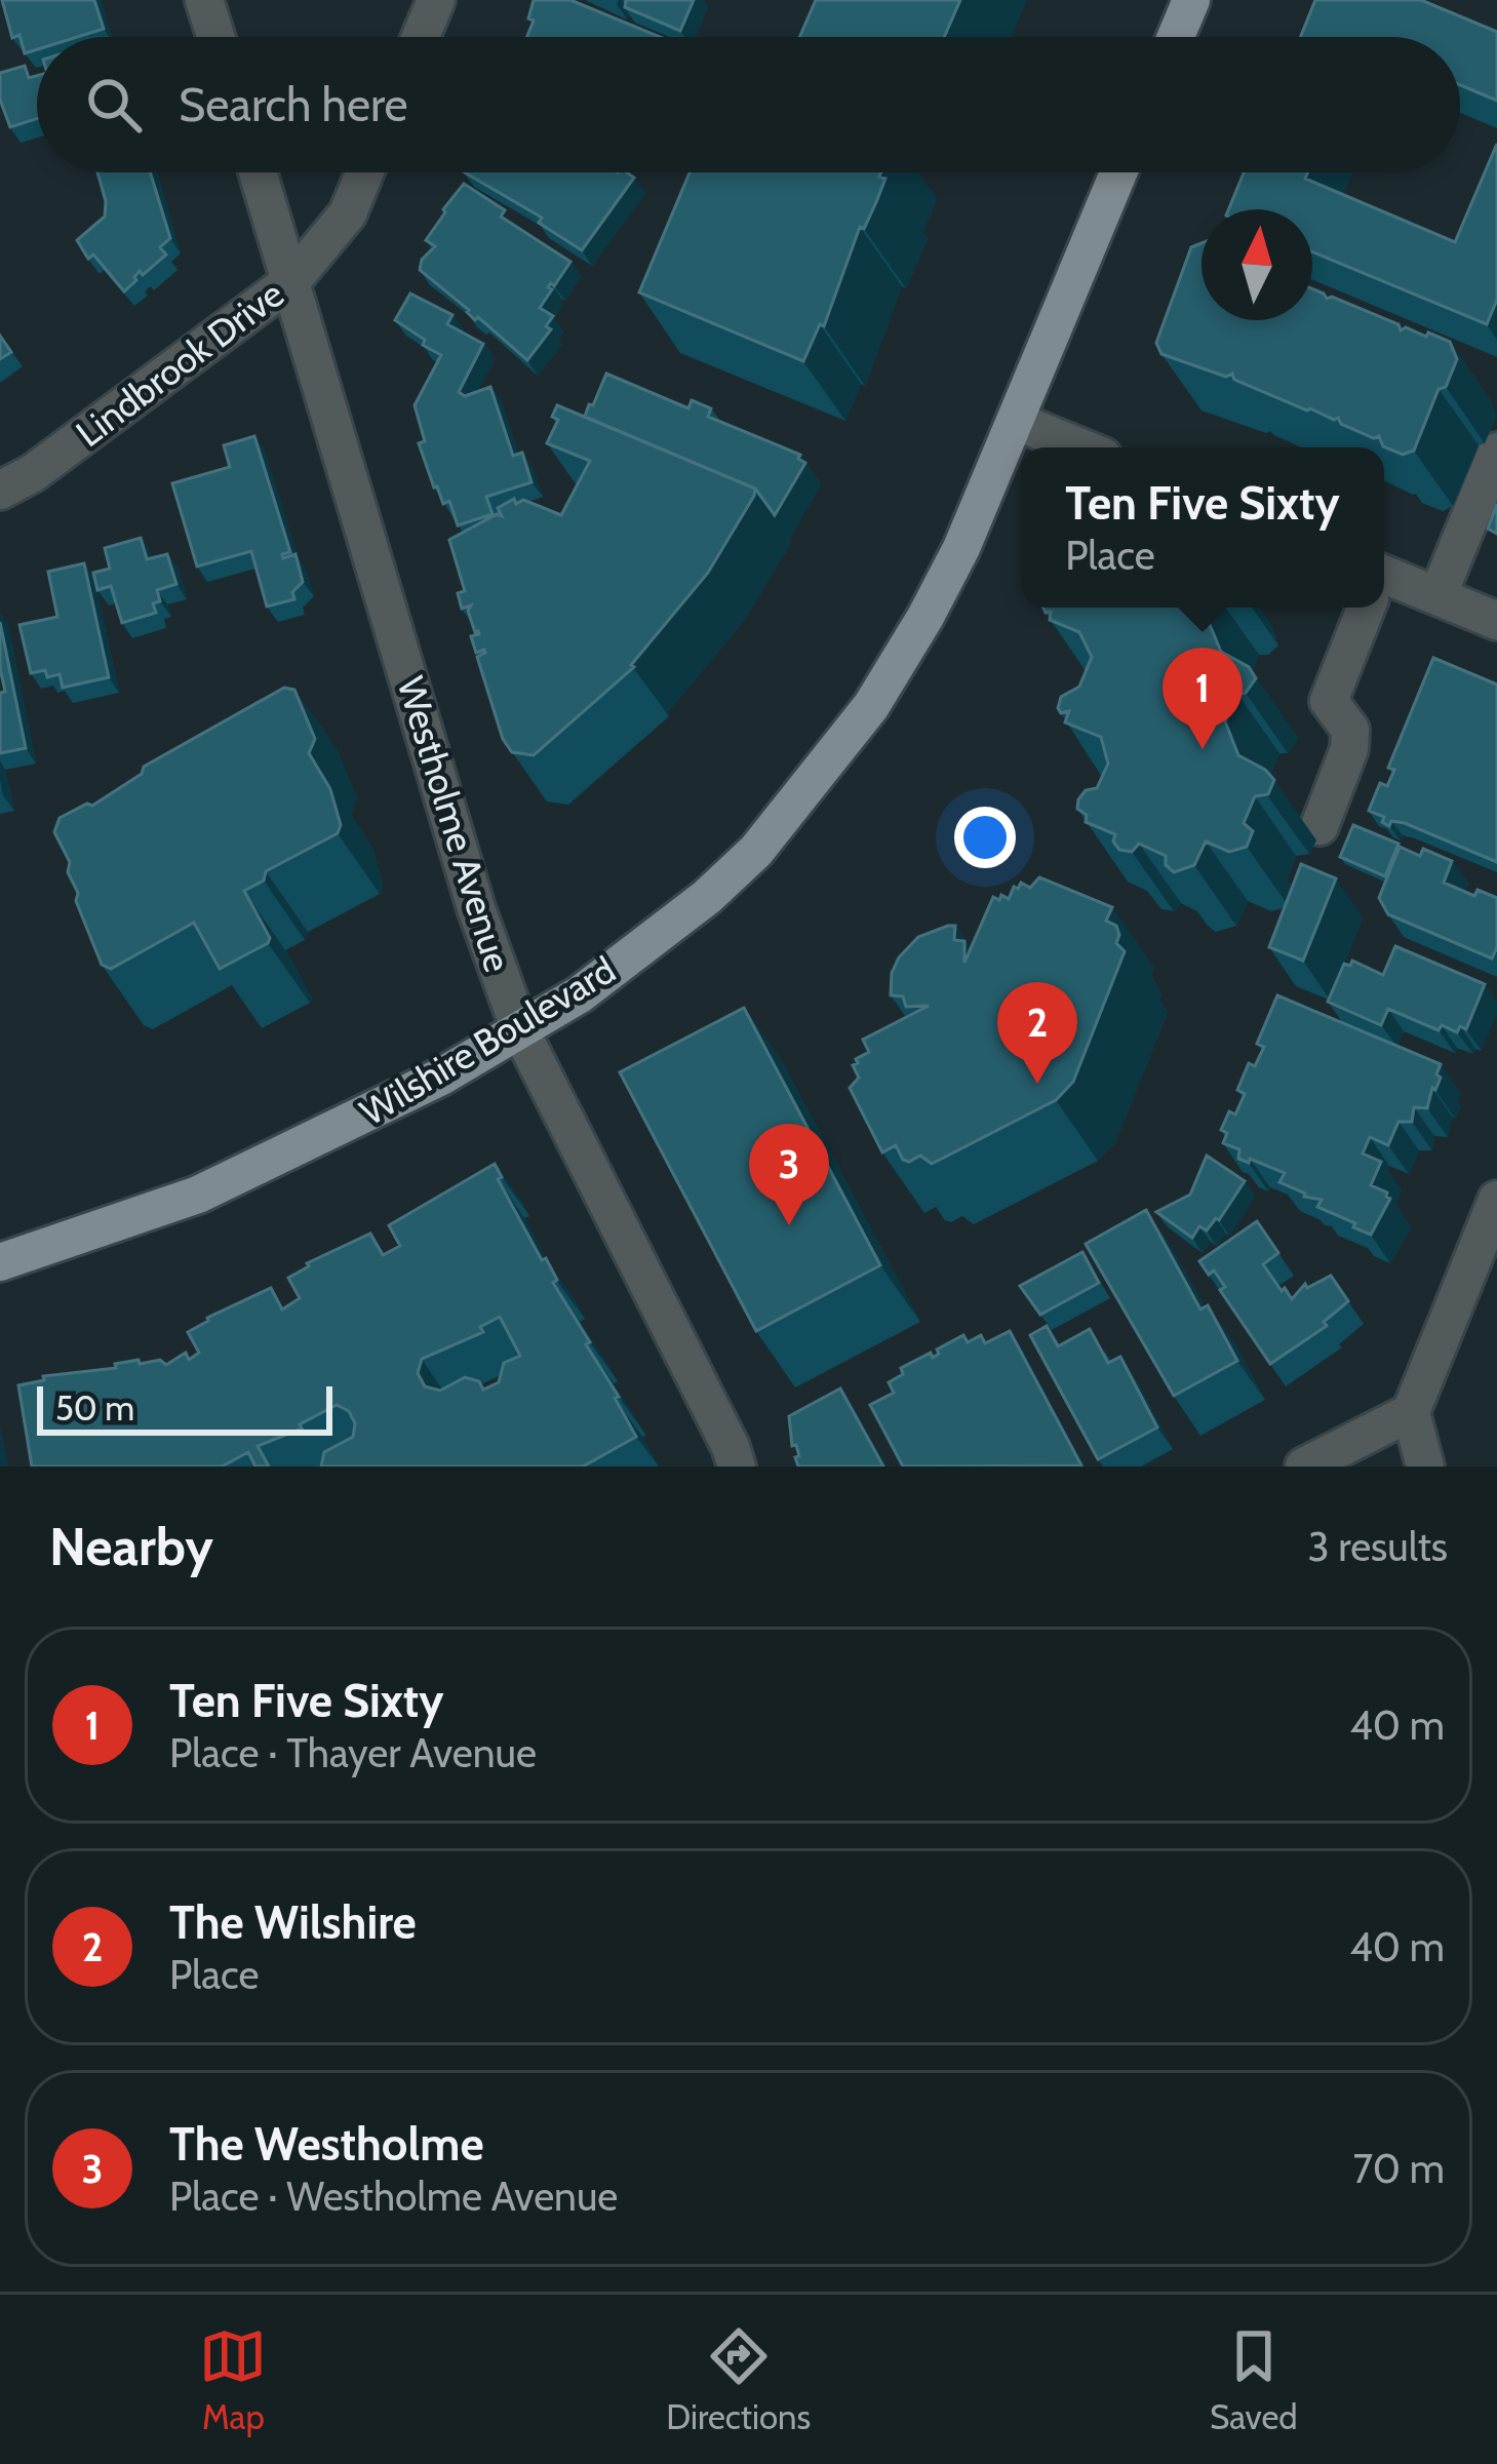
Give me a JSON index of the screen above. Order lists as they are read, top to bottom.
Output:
{
  "streets": {
    "main road": ["Wilshire Boulevard"],
    "street": ["Lindbrook Drive", "Westholme Avenue"]
  },
  "crossings": [
    ["Lindbrook Drive", "Westholme Avenue"],
    ["Westholme Avenue", "Wilshire Boulevard"]
  ],
  "scale_bar": "50 m",
  "north": "top",
  "page": {
    "search": "Search here",
    "popup": ["Ten Five Sixty", "Place"],
    "pins": ["1", "2", "3"],
    "scale": "50 m",
    "heading": ["Nearby", "3 results"],
    "list": [
      {
        "mark": "1",
        "name": "Ten Five Sixty",
        "note": "Place · Thayer Avenue",
        "value": "40 m"
      },
      {
        "mark": "2",
        "name": "The Wilshire",
        "note": "Place",
        "value": "40 m"
      },
      {
        "mark": "3",
        "name": "The Westholme",
        "note": "Place · Westholme Avenue",
        "value": "70 m"
      }
    ],
    "nav": ["Map", "Directions", "Saved"]
  }
}
